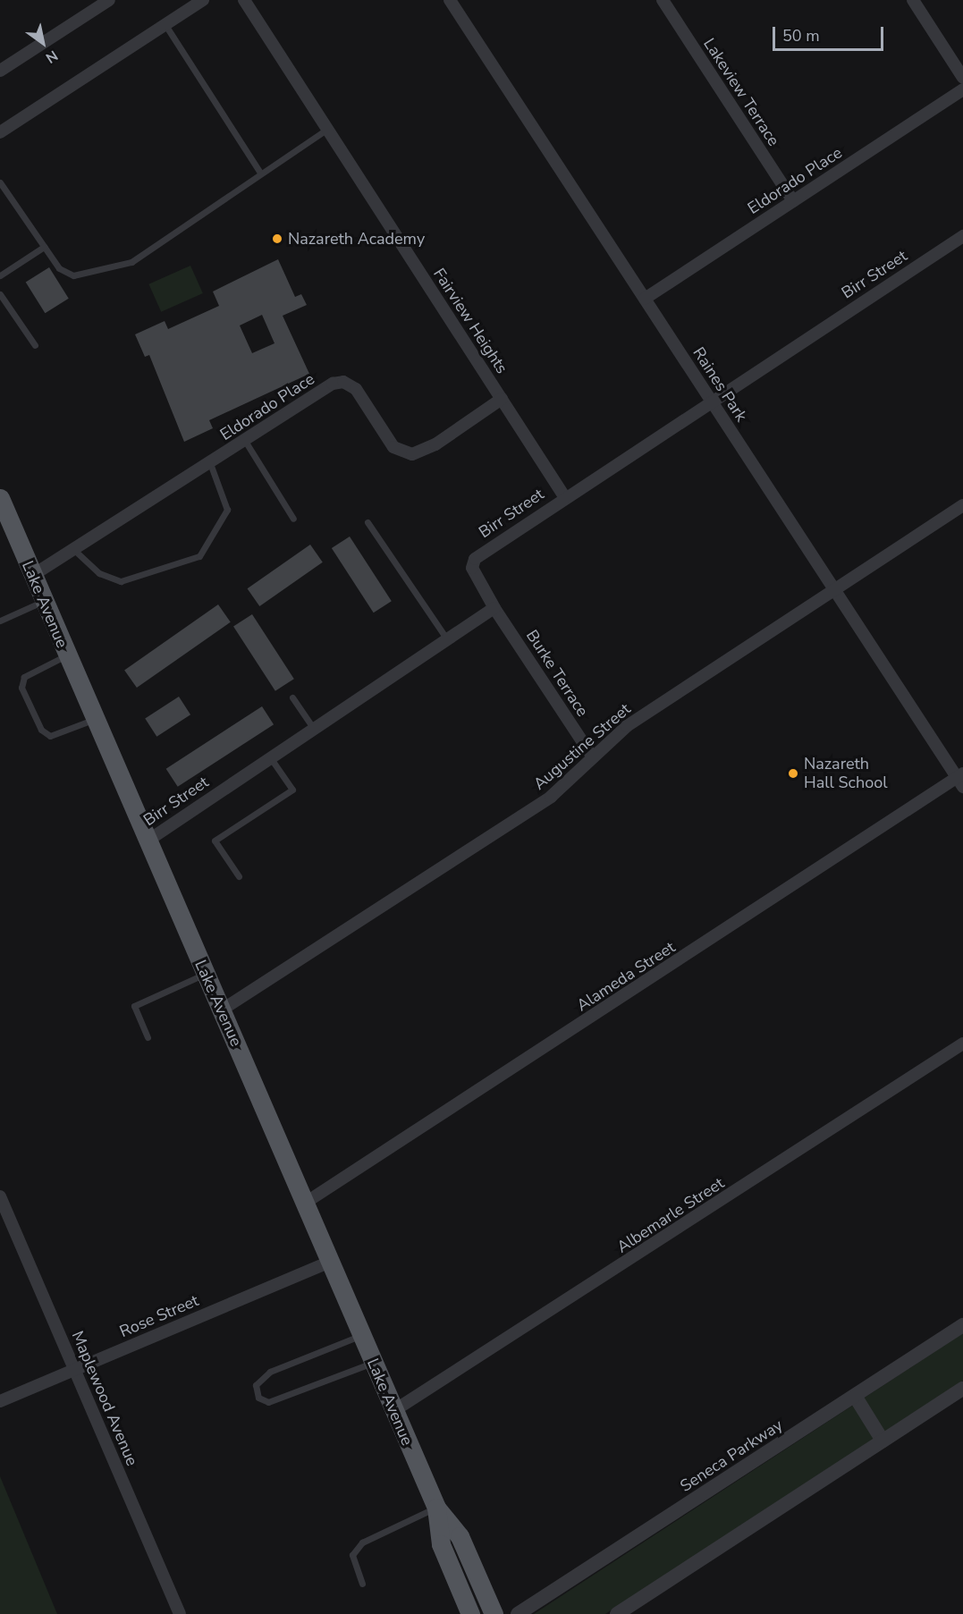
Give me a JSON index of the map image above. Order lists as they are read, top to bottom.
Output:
{
  "streets": {
    "main road": ["Lake Avenue"],
    "street": [
      "Lakeview Terrace",
      "Eldorado Place",
      "Birr Street",
      "Fairview Heights",
      "Raines Park",
      "Burke Terrace",
      "Augustine Street",
      "Alameda Street",
      "Albemarle Street",
      "Rose Street",
      "Maplewood Avenue",
      "Seneca Parkway"
    ]
  },
  "crossings": [
    ["Lakeview Terrace", "Eldorado Place"],
    ["Eldorado Place", "Fairview Heights"],
    ["Eldorado Place", "Raines Park"],
    ["Eldorado Place", "Lake Avenue"],
    ["Birr Street", "Fairview Heights"],
    ["Birr Street", "Raines Park"],
    ["Birr Street", "Lake Avenue"],
    ["Birr Street", "Burke Terrace"],
    ["Raines Park", "Augustine Street"],
    ["Raines Park", "Alameda Street"],
    ["Lake Avenue", "Augustine Street"],
    ["Lake Avenue", "Alameda Street"],
    ["Lake Avenue", "Albemarle Street"],
    ["Lake Avenue", "Rose Street"],
    ["Burke Terrace", "Augustine Street"],
    ["Rose Street", "Maplewood Avenue"]
  ],
  "places": ["Nazareth Academy", "Nazareth Hall School"],
  "scale_bar": "50 m",
  "north": "bottom right"
}
